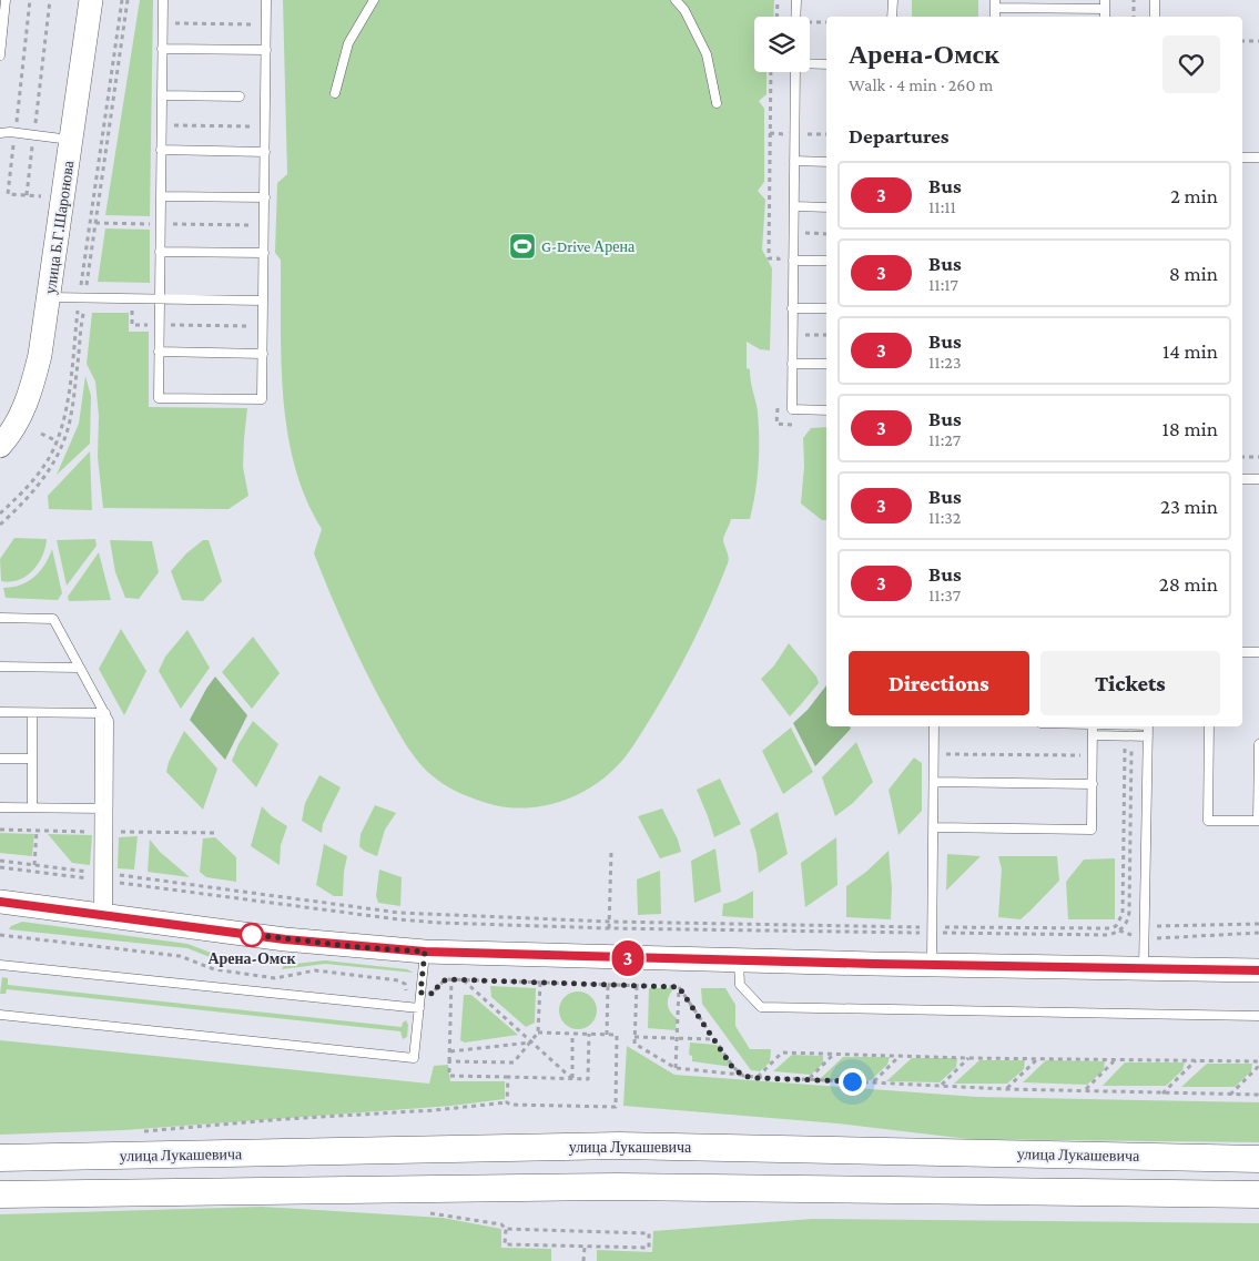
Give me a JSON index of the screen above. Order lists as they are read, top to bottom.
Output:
{
  "streets": {
    "main road": ["улица Лукашевича"],
    "street": ["улица Б.Г.Шаронова"]
  },
  "places": {
    "sports": ["G-Drive Арена"],
    "other": ["Арена-Омск"]
  },
  "lines": ["bus line 3"],
  "page": {
    "on_map": "3",
    "heading": [
      ["Арена-Омск", "Walk · 4 min · 260 m"],
      "Departures"
    ],
    "list": [
      {
        "mark": "3",
        "name": "Bus",
        "note": "11:11",
        "value": "2 min"
      },
      {
        "mark": "3",
        "name": "Bus",
        "note": "11:17",
        "value": "8 min"
      },
      {
        "mark": "3",
        "name": "Bus",
        "note": "11:23",
        "value": "14 min"
      },
      {
        "mark": "3",
        "name": "Bus",
        "note": "11:27",
        "value": "18 min"
      },
      {
        "mark": "3",
        "name": "Bus",
        "note": "11:32",
        "value": "23 min"
      },
      {
        "mark": "3",
        "name": "Bus",
        "note": "11:37",
        "value": "28 min"
      }
    ],
    "buttons": ["Directions", "Tickets"]
  }
}
